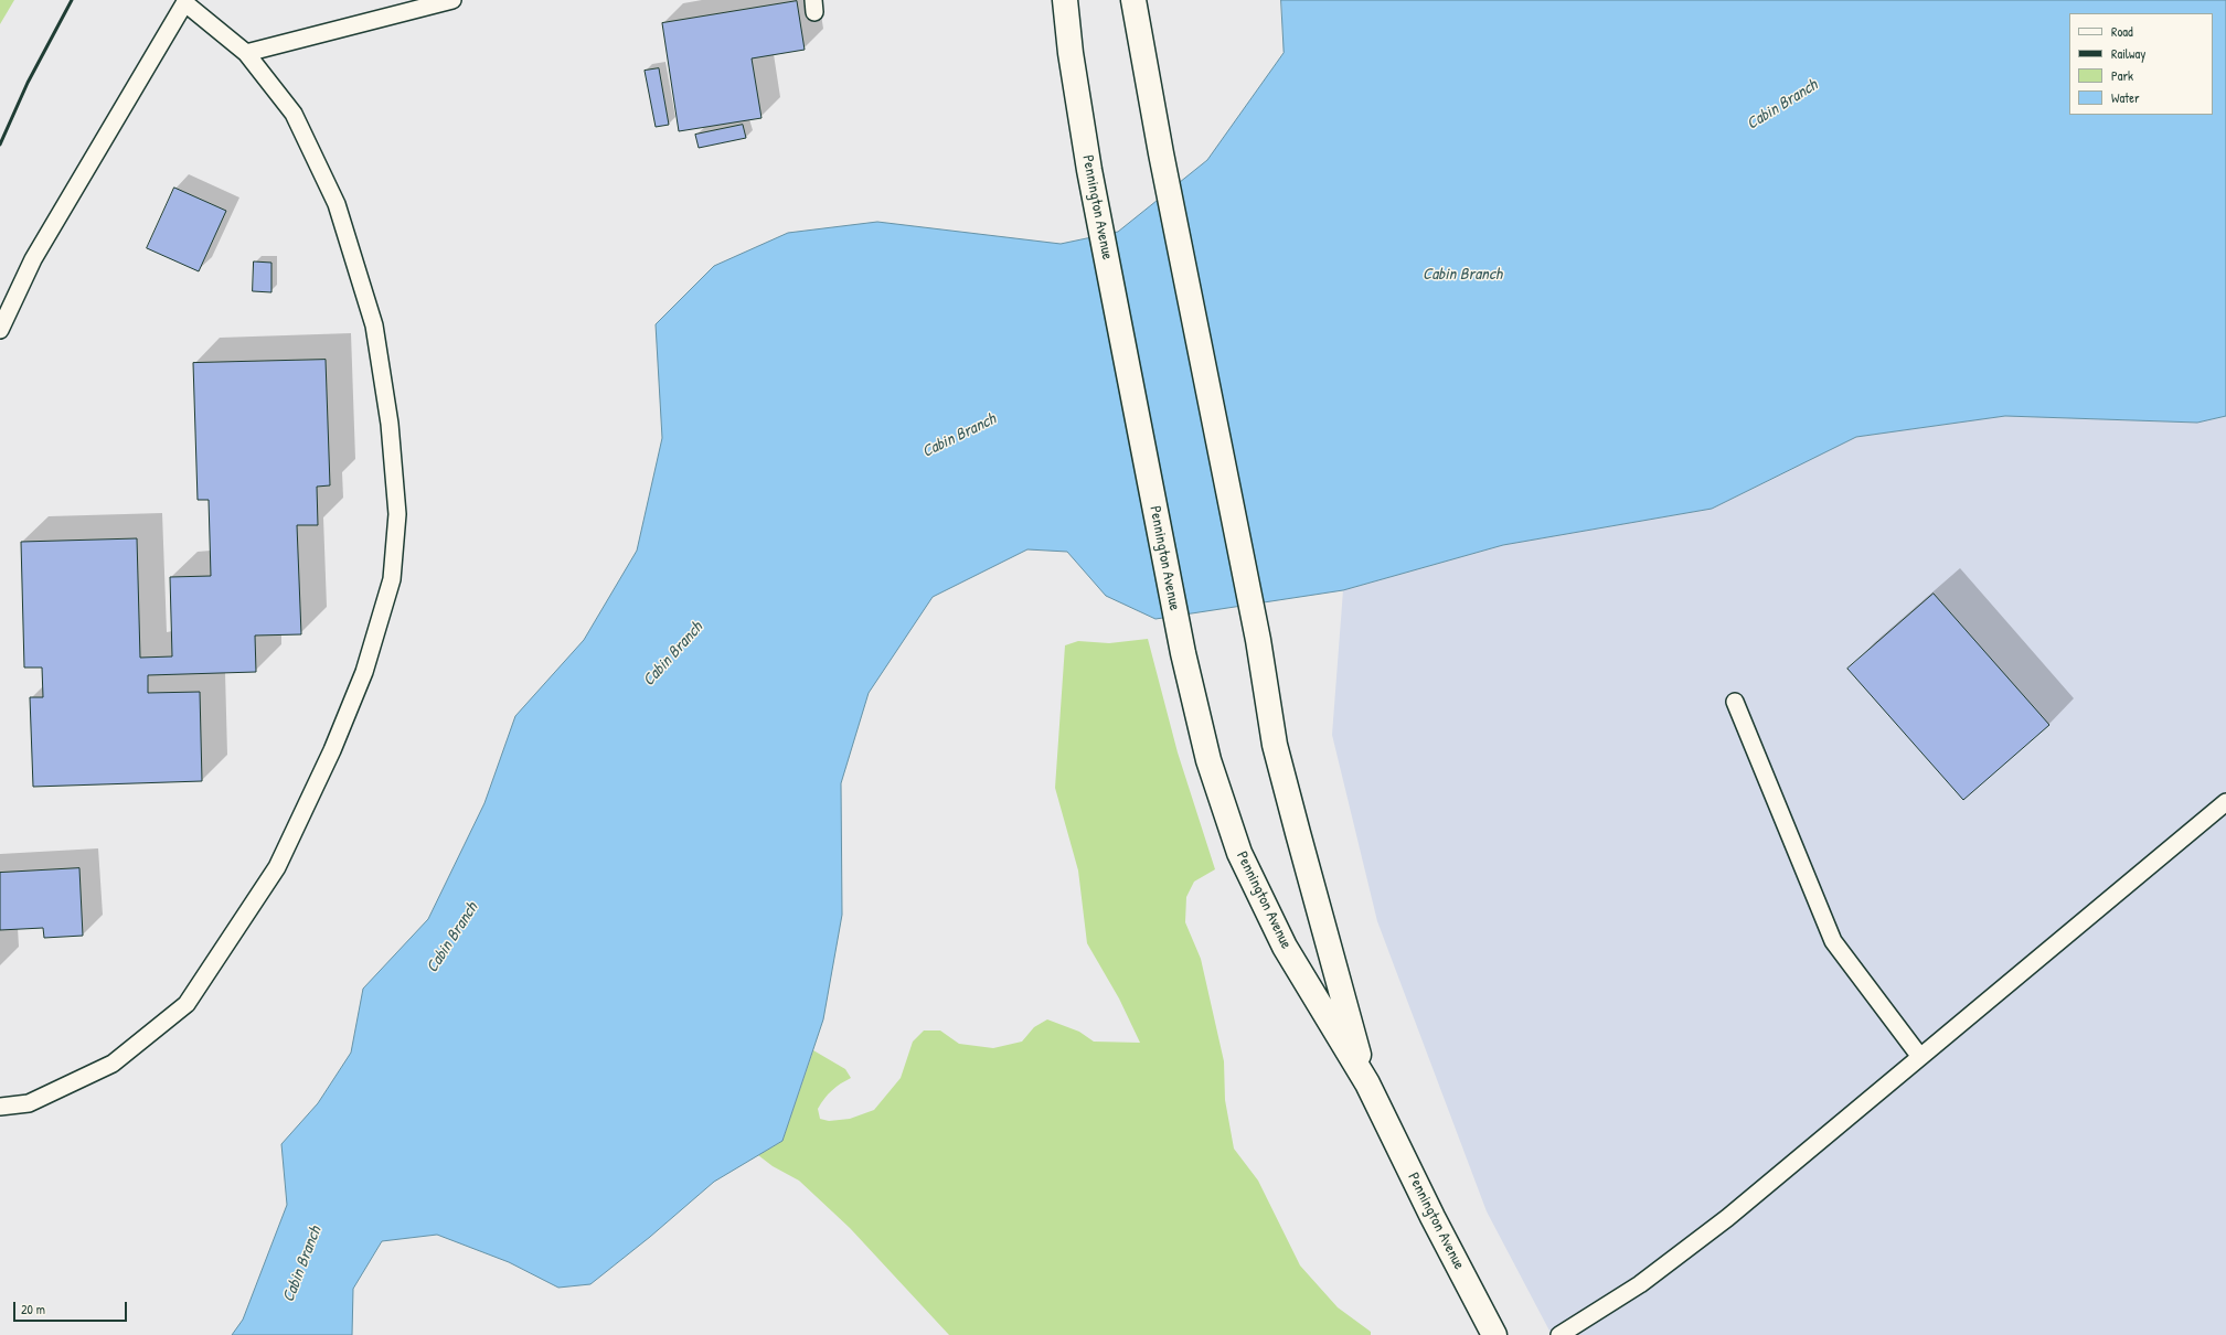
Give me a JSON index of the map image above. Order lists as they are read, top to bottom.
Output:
{
  "streets": {
    "main road": ["Pennington Avenue"]
  },
  "water": ["Cabin Branch"],
  "legend": [
    "Road",
    "Railway",
    "Park",
    "Water"
  ],
  "scale_bar": "20 m"
}
